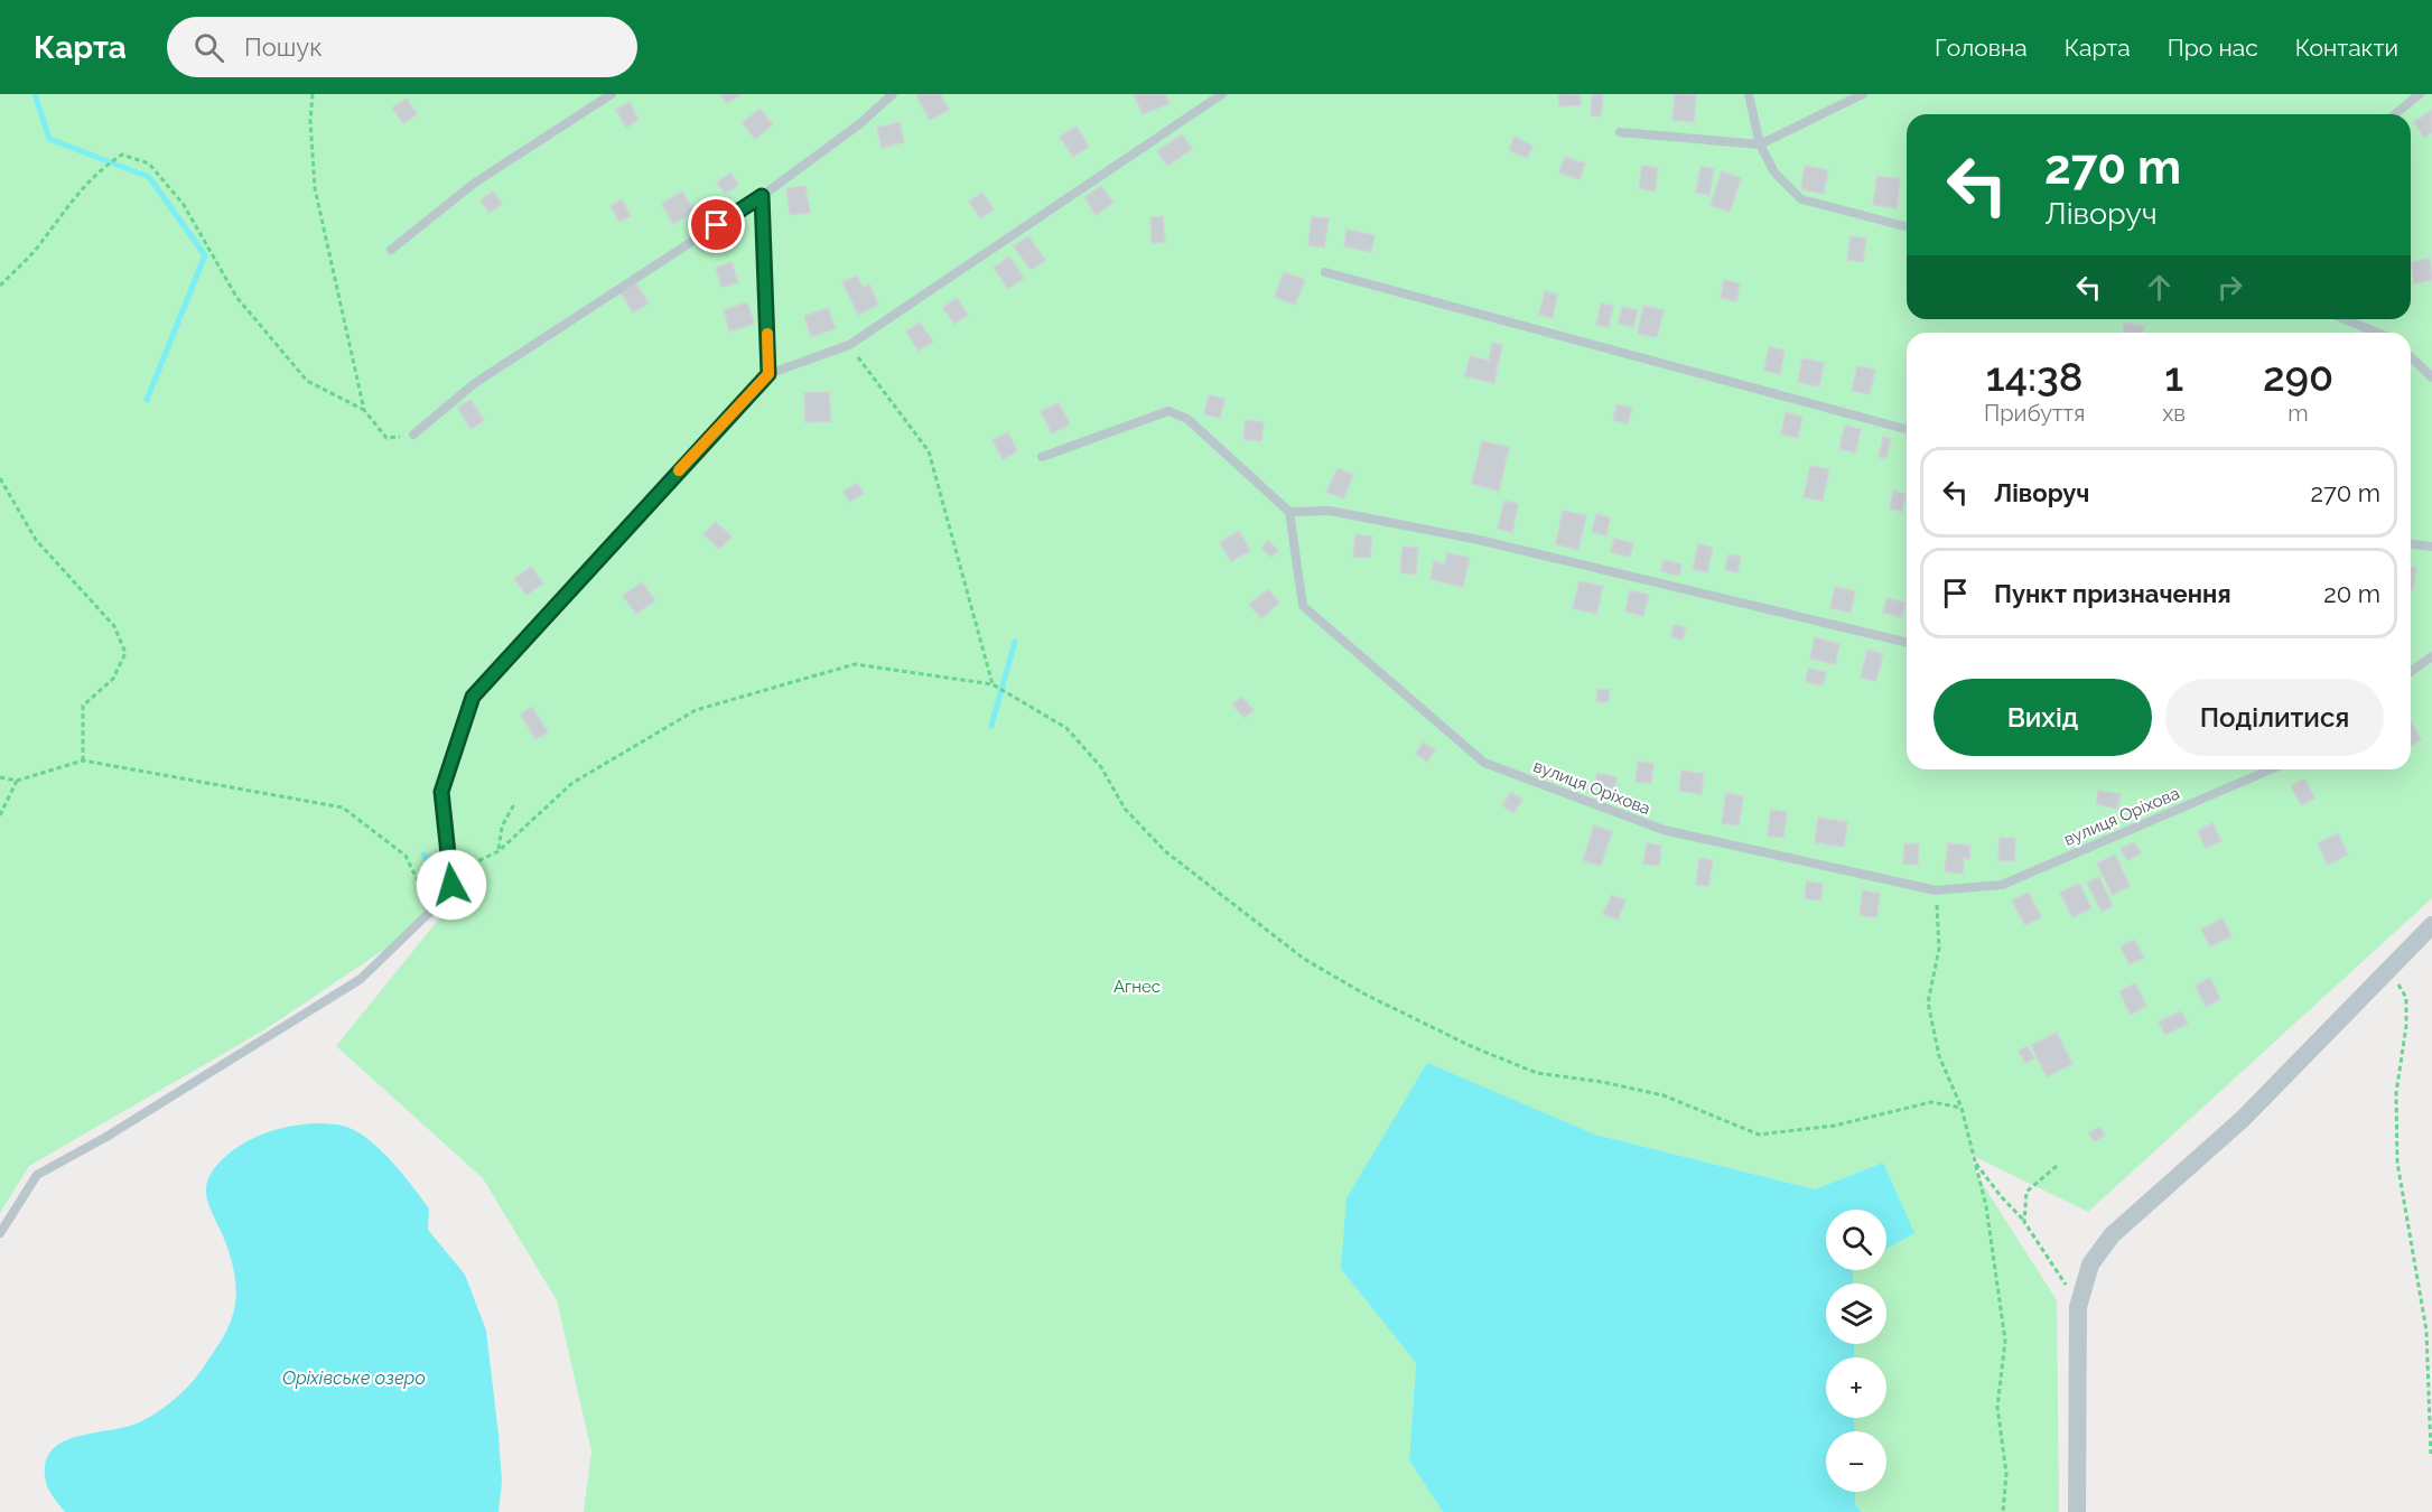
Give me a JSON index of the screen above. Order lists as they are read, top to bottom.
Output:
{
  "streets": {
    "lane": ["вулиця Оріхова"]
  },
  "water": ["Оріхівське озеро"],
  "parks": ["Агнес"],
  "page": {
    "header": "Карта",
    "search": "Пошук",
    "nav": [
      "Головна",
      "Карта",
      "Про нас",
      "Контакти"
    ],
    "turn": ["270 m", "Ліворуч"],
    "eta": [
      "14:38",
      "Прибуття",
      "1",
      "хв",
      "290",
      "m"
    ],
    "list": [
      {
        "name": "Ліворуч",
        "value": "270 m"
      },
      {
        "name": "Пункт призначення",
        "value": "20 m"
      }
    ],
    "buttons": ["Вихід", "Поділитися"],
    "map_buttons": ["+", "−"]
  }
}
